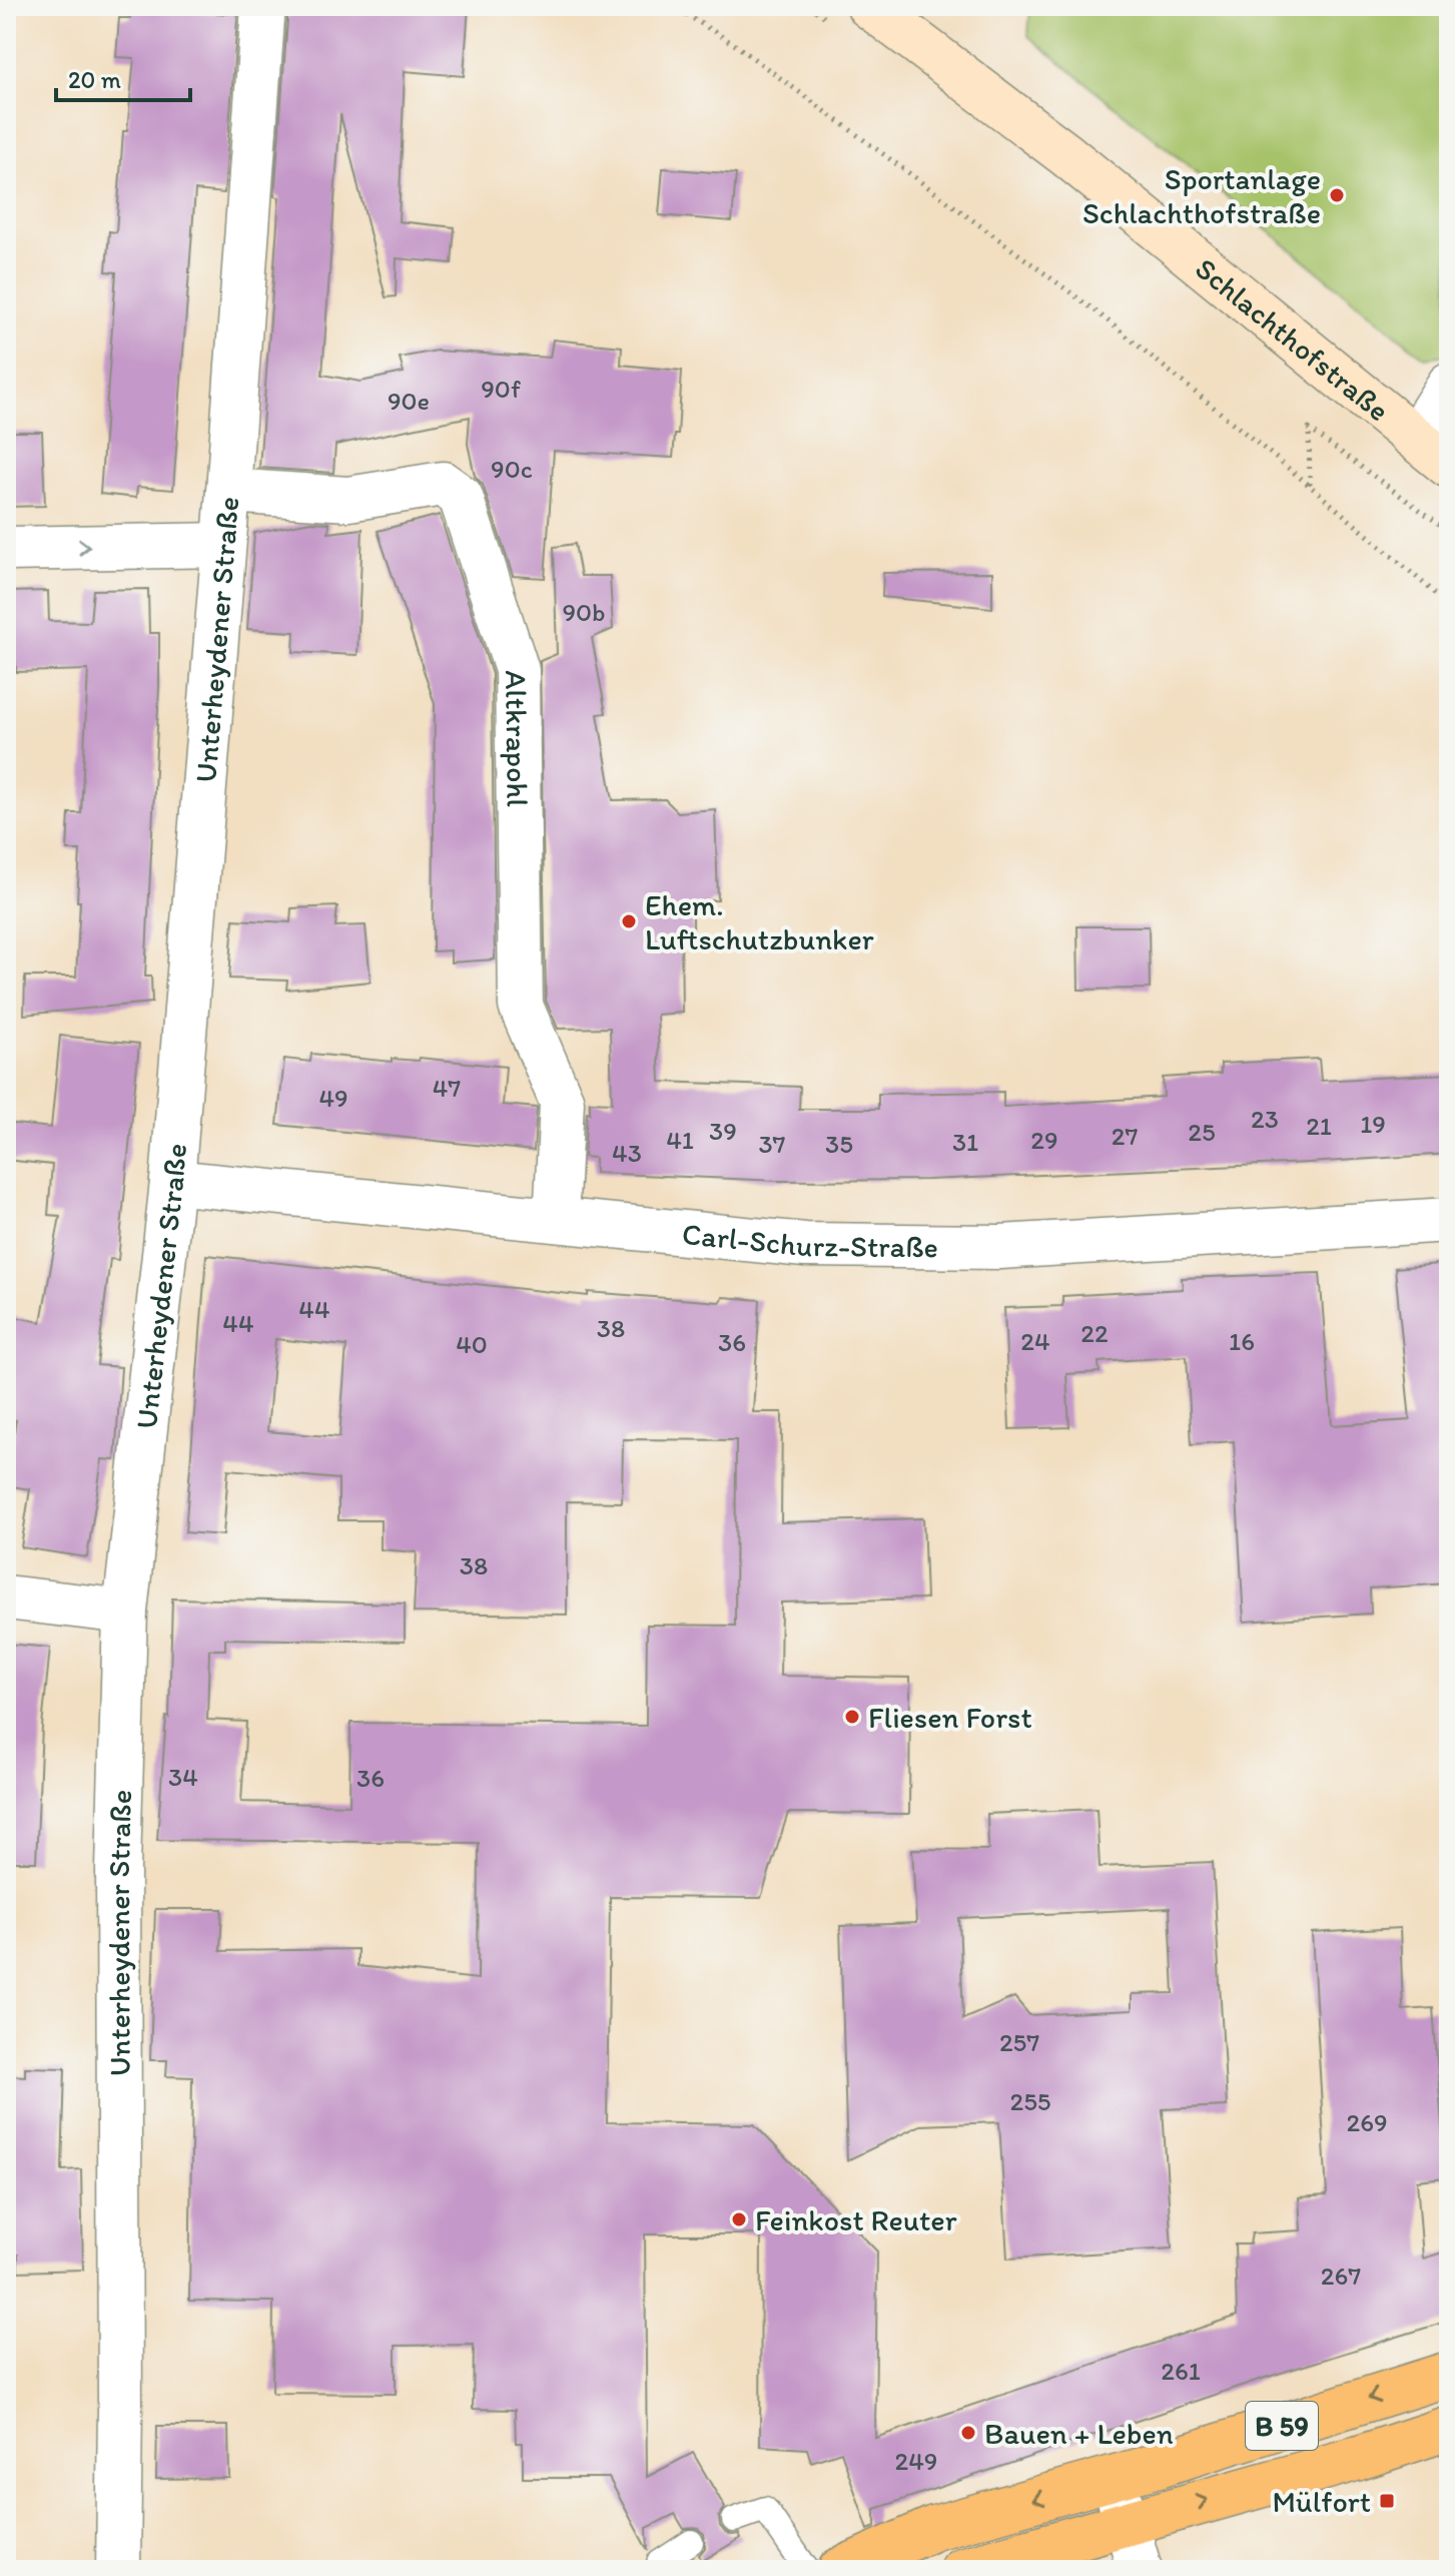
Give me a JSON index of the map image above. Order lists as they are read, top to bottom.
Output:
{
  "streets": {
    "main road": ["Schlachthofstraße", "B 59"],
    "street": ["Unterheydener Straße", "Altkrapohl", "Carl-Schurz-Straße"]
  },
  "crossings": [
    ["Unterheydener Straße", "Altkrapohl"],
    ["Unterheydener Straße", "Carl-Schurz-Straße"],
    ["Altkrapohl", "Carl-Schurz-Straße"]
  ],
  "places": {
    "other": [
      "Sportanlage Schlachthofstraße",
      "Ehem. Luftschutzbunker",
      "Fliesen Forst",
      "Feinkost Reuter",
      "Bauen + Leben"
    ],
    "transit": ["Mülfort"]
  },
  "house_numbers": [
    "90f",
    "90e",
    "90c",
    "90b",
    "47",
    "49",
    "23",
    "19",
    "21",
    "39",
    "25",
    "27",
    "41",
    "29",
    "31",
    "37",
    "35",
    "43",
    "44",
    "44",
    "38",
    "22",
    "24",
    "16",
    "36",
    "40",
    "38",
    "34",
    "36",
    "257",
    "255",
    "269",
    "267",
    "261",
    "249"
  ],
  "scale_bar": "20 m"
}
